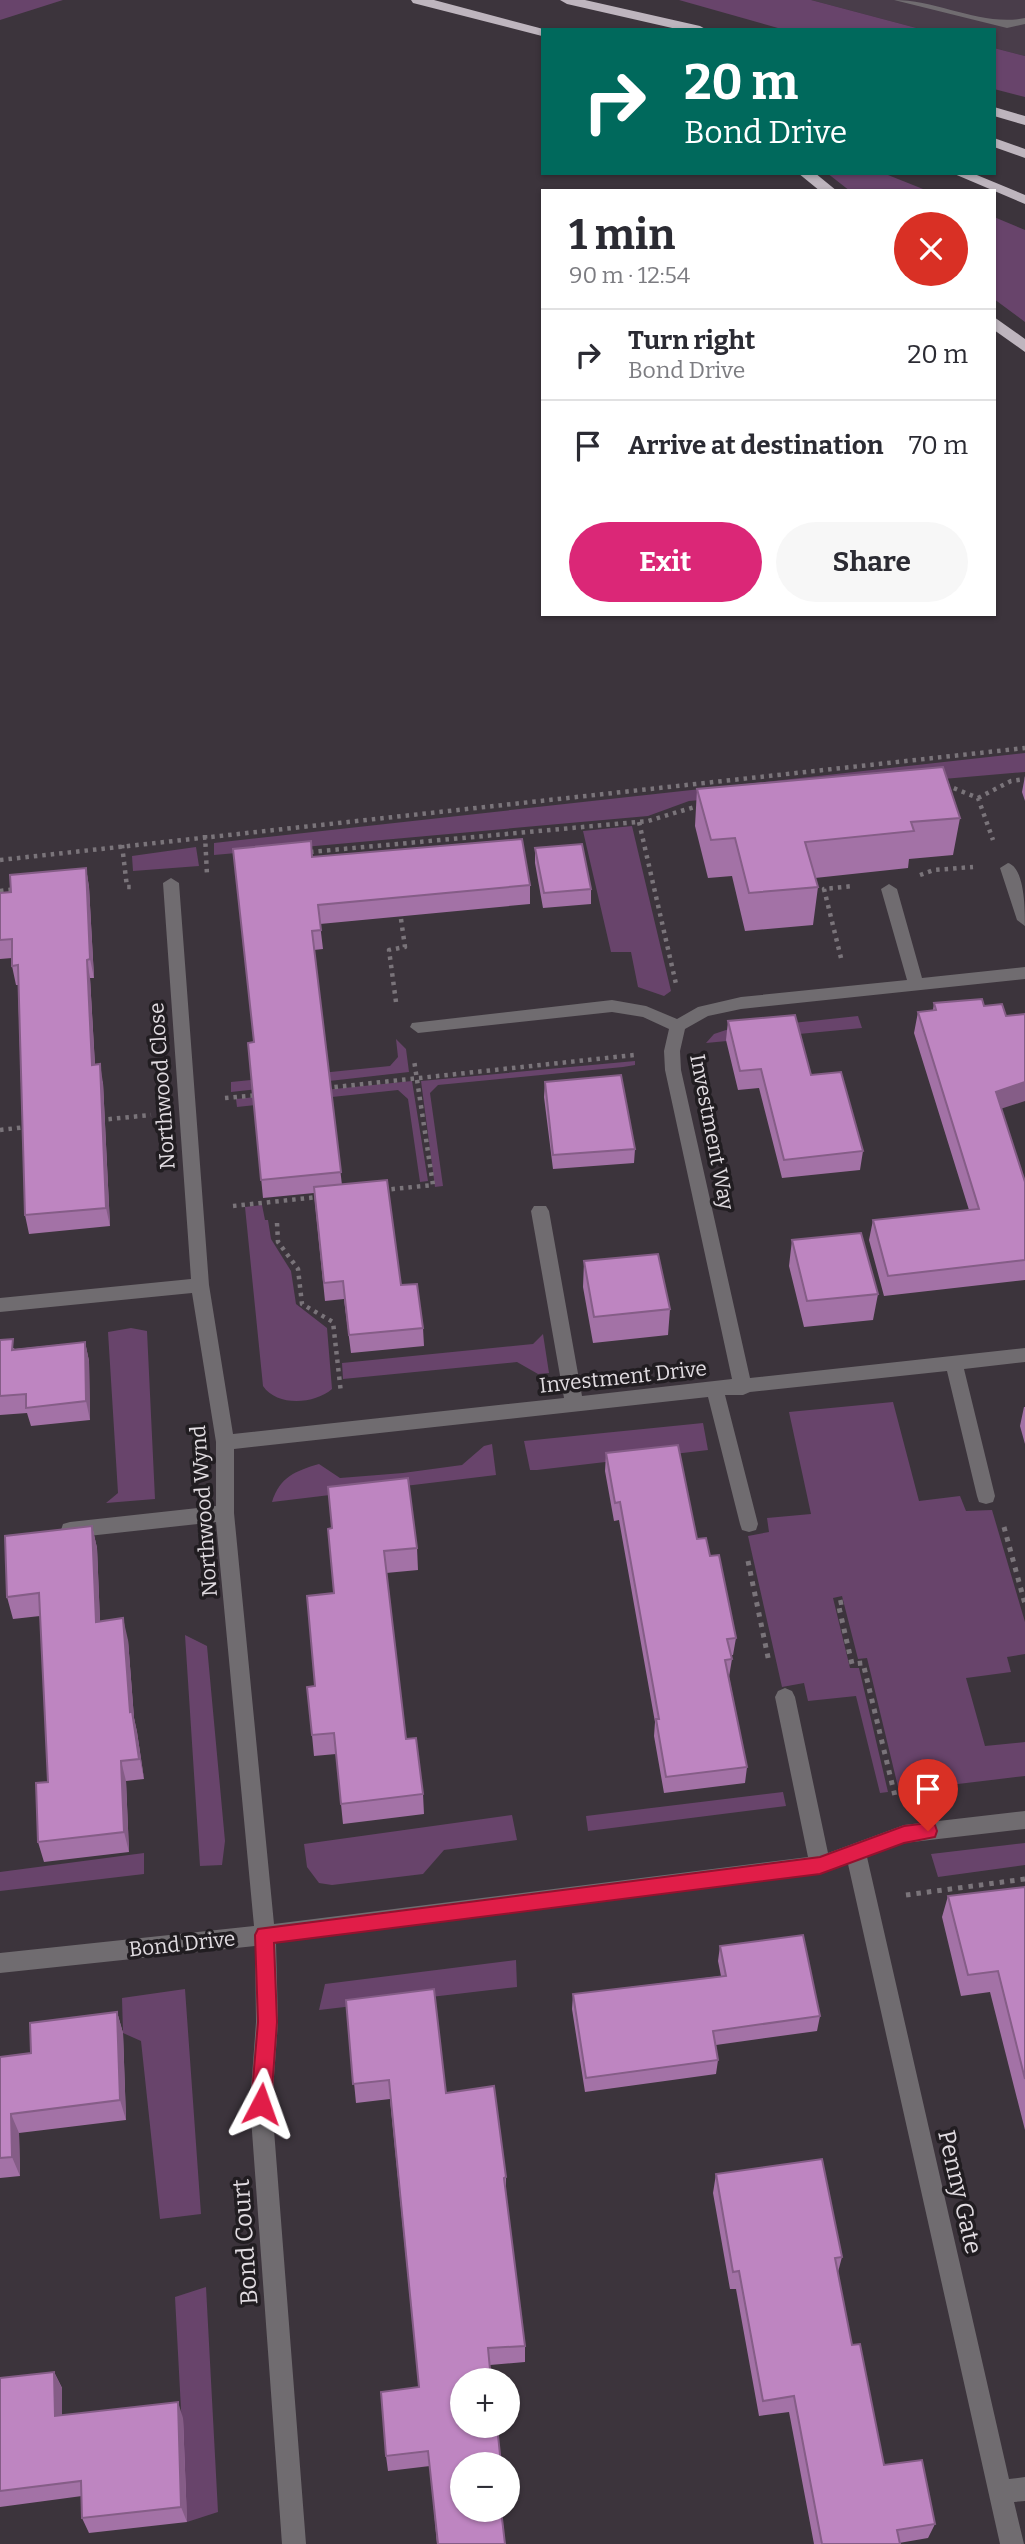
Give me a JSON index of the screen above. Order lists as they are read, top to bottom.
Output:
{
  "streets": {
    "street": [
      "Northwood Close",
      "Investment Way",
      "Investment Drive",
      "Northwood Wynd",
      "Bond Drive",
      "Penny Gate",
      "Bond Court"
    ]
  },
  "crossings": [
    ["Northwood Close", "Northwood Wynd"],
    ["Investment Way", "Investment Drive"],
    ["Investment Drive", "Northwood Wynd"],
    ["Northwood Wynd", "Bond Drive"],
    ["Northwood Wynd", "Bond Court"],
    ["Bond Drive", "Penny Gate"],
    ["Bond Drive", "Bond Court"]
  ],
  "page": {
    "turn": ["20 m", "Bond Drive"],
    "heading": ["1 min", "90 m · 12:54"],
    "list": [
      {
        "name": "Turn right",
        "note": "Bond Drive",
        "value": "20 m"
      },
      {
        "name": "Arrive at destination",
        "value": "70 m"
      }
    ],
    "buttons": ["Exit", "Share"],
    "map_buttons": ["+", "−"]
  }
}
